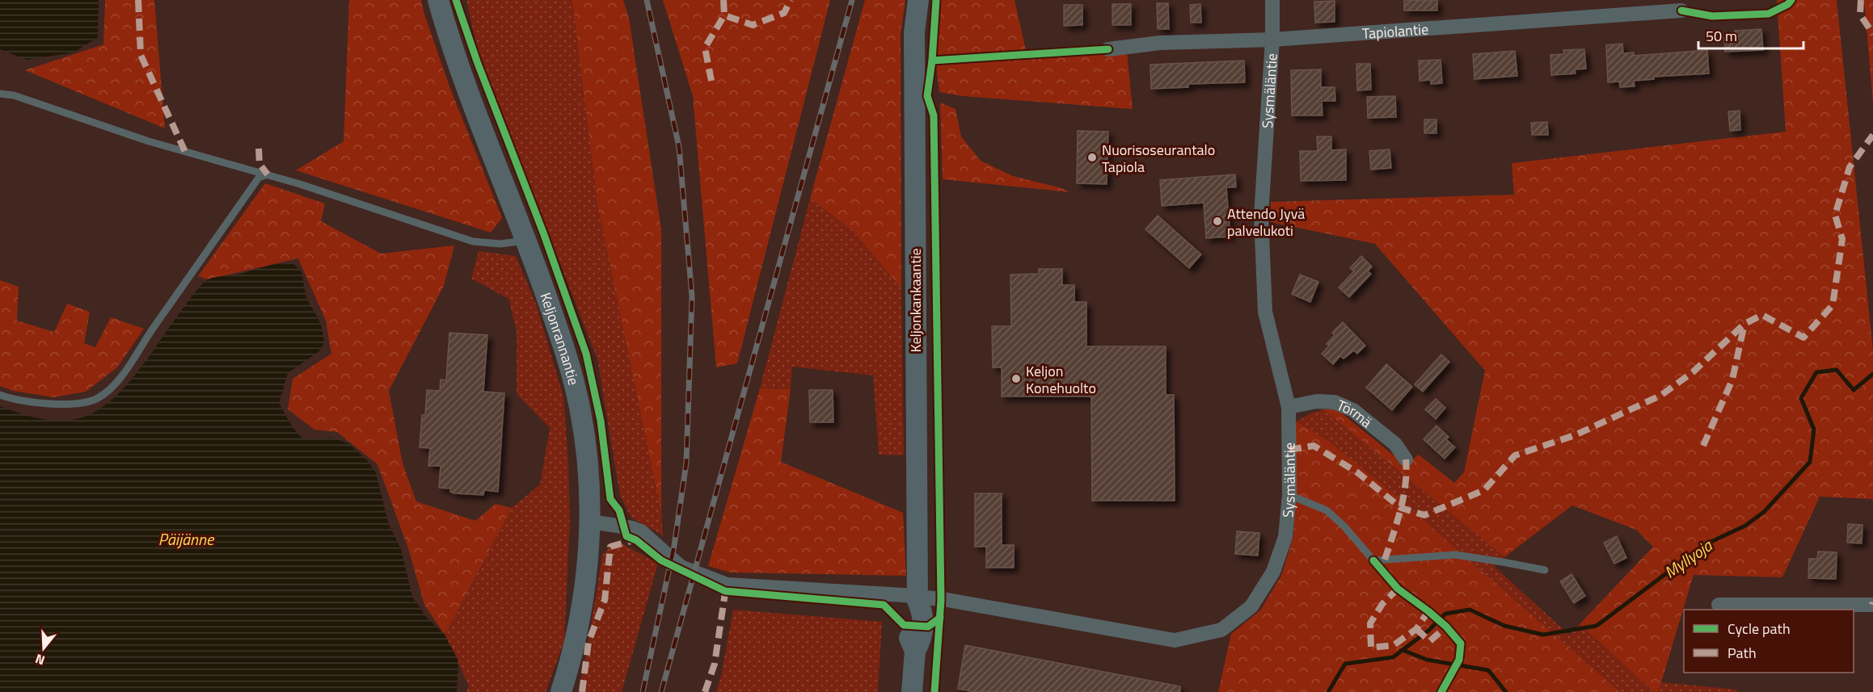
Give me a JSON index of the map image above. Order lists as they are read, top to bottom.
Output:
{
  "streets": {
    "street": [
      "Tapiolantie",
      "Sysmäläntie",
      "Keljonkankaantie",
      "Keljonrannantie",
      "Törmä"
    ]
  },
  "crossings": [
    ["Tapiolantie", "Sysmäläntie"],
    ["Sysmäläntie", "Keljonkankaantie"],
    ["Sysmäläntie", "Keljonrannantie"],
    ["Sysmäläntie", "Törmä"]
  ],
  "water": ["Päijänne", "Myllyoja"],
  "places": ["Nuorisoseurantalo Tapiola", "Attendo Jyvä palvelukoti", "Keljon Konehuolto"],
  "legend": ["Cycle path", "Path"],
  "scale_bar": "50 m",
  "north": "bottom"
}
